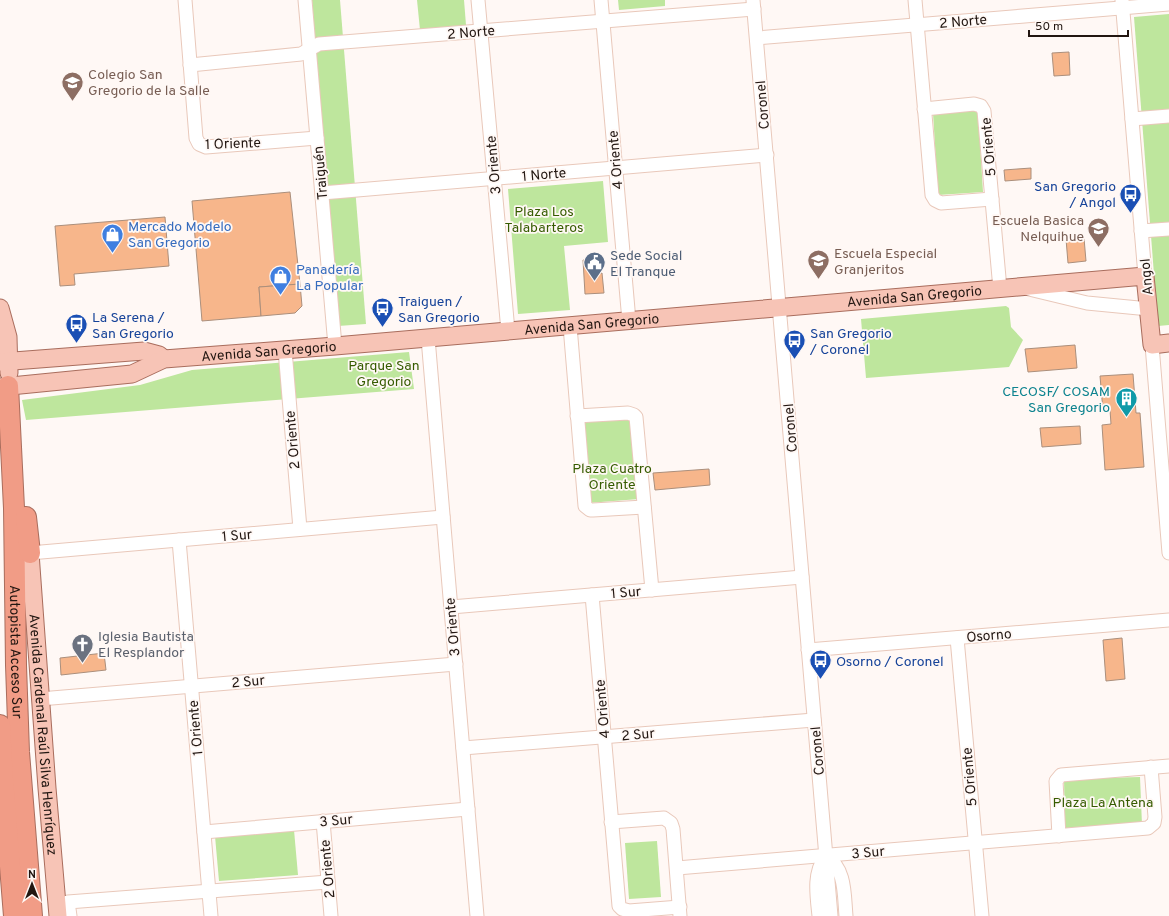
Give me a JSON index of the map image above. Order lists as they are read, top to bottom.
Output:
{
  "streets": {
    "highway": ["Autopista Acceso Sur"],
    "main road": ["Angol", "Avenida San Gregorio", "Avenida Cardenal Raúl Silva Henríquez"],
    "street": [
      "2 Norte",
      "Coronel",
      "1 Oriente",
      "5 Oriente",
      "4 Oriente",
      "3 Oriente",
      "Traiguén",
      "1 Norte",
      "2 Oriente",
      "1 Sur",
      "Osorno",
      "2 Sur",
      "3 Sur"
    ]
  },
  "crossings": [
    ["2 Norte", "Coronel"],
    ["2 Norte", "1 Oriente"],
    ["2 Norte", "4 Oriente"],
    ["2 Norte", "3 Oriente"],
    ["2 Norte", "Traiguén"],
    ["2 Norte", "Angol"],
    ["Coronel", "1 Norte"],
    ["Coronel", "Avenida San Gregorio"],
    ["Coronel", "1 Sur"],
    ["Coronel", "Osorno"],
    ["Coronel", "2 Sur"],
    ["Coronel", "3 Sur"],
    ["1 Oriente", "Traiguén"],
    ["1 Oriente", "1 Sur"],
    ["1 Oriente", "2 Sur"],
    ["1 Oriente", "3 Sur"],
    ["5 Oriente", "Avenida San Gregorio"],
    ["5 Oriente", "Osorno"],
    ["5 Oriente", "3 Sur"],
    ["4 Oriente", "1 Norte"],
    ["4 Oriente", "Avenida San Gregorio"],
    ["4 Oriente", "1 Sur"],
    ["4 Oriente", "2 Sur"],
    ["4 Oriente", "3 Sur"],
    ["3 Oriente", "1 Norte"],
    ["3 Oriente", "Avenida San Gregorio"],
    ["3 Oriente", "1 Sur"],
    ["3 Oriente", "2 Sur"],
    ["3 Oriente", "3 Sur"],
    ["Traiguén", "1 Norte"],
    ["Traiguén", "Avenida San Gregorio"],
    ["Angol", "Avenida San Gregorio"],
    ["Avenida San Gregorio", "2 Oriente"],
    ["Avenida San Gregorio", "Autopista Acceso Sur"],
    ["2 Oriente", "1 Sur"],
    ["2 Oriente", "3 Sur"],
    ["1 Sur", "Avenida Cardenal Raúl Silva Henríquez"],
    ["2 Sur", "Avenida Cardenal Raúl Silva Henríquez"]
  ],
  "parks": [
    "Plaza Los Talabarteros",
    "Parque San Gregorio",
    "Plaza Cuatro Oriente",
    "Plaza La Antena"
  ],
  "places": {
    "school or university": ["Colegio San Gregorio de la Salle", "Escuela Basica Nelquihue", "Escuela Especial Granjeritos"],
    "bus stop": [
      "San Gregorio / Angol",
      "Traiguen / San Gregorio",
      "La Serena / San Gregorio",
      "San Gregorio / Coronel",
      "Osorno / Coronel"
    ],
    "shop": ["Mercado Modelo San Gregorio", "Panadería La Popular"],
    "public building": ["Sede Social El Tranque"],
    "building": ["CECOSF/ COSAM San Gregorio"],
    "church": ["Iglesia Bautista El Resplandor"]
  },
  "scale_bar": "50 m",
  "north": "top"
}
